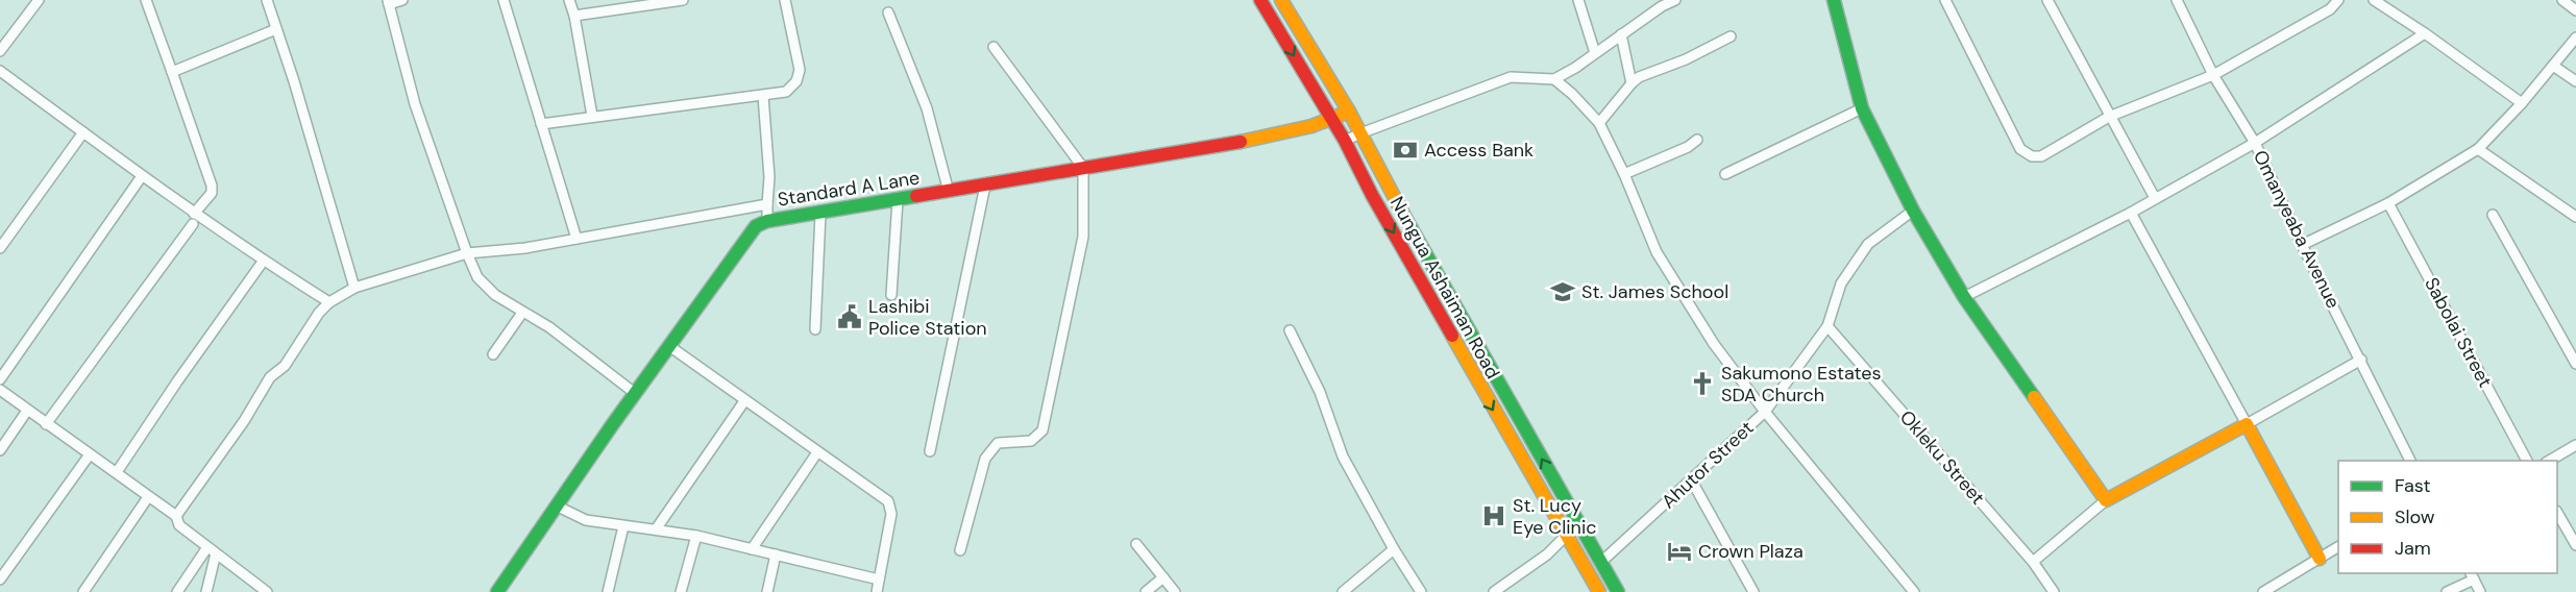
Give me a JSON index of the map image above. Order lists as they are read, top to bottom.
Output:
{
  "streets": {
    "street": [
      "Standard A Lane",
      "Omanyeaba Avenue",
      "Nungua Ashaiman Road",
      "Sabolai Street",
      "Okleku Street",
      "Ahutor Street"
    ]
  },
  "crossings": [
    ["Standard A Lane", "Nungua Ashaiman Road"],
    ["Nungua Ashaiman Road", "Ahutor Street"],
    ["Okleku Street", "Ahutor Street"]
  ],
  "places": {
    "bank": ["Access Bank"],
    "school or university": ["St. James School"],
    "public building": ["Lashibi Police Station"],
    "church": ["Sakumono Estates SDA Church"],
    "hospital": ["St. Lucy Eye Clinic"],
    "hotel": ["Crown Plaza"]
  },
  "legend": ["Fast", "Slow", "Jam"]
}
